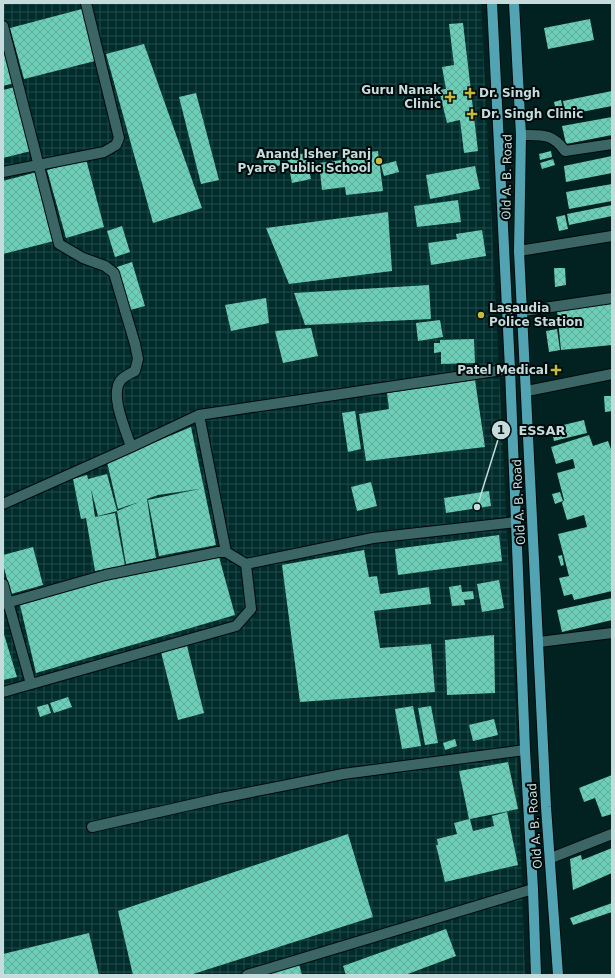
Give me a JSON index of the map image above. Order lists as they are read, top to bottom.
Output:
{
  "streets": {
    "main road": ["Old A. B. Road"]
  },
  "places": {
    "health": [
      "Dr. Singh",
      "Guru Nanak Clinic",
      "Dr. Singh Clinic",
      "Patel Medical"
    ],
    "other": ["Anand Isher Panj Pyare Public School", "Lasaudia Police Station", "ESSAR"]
  }
}
